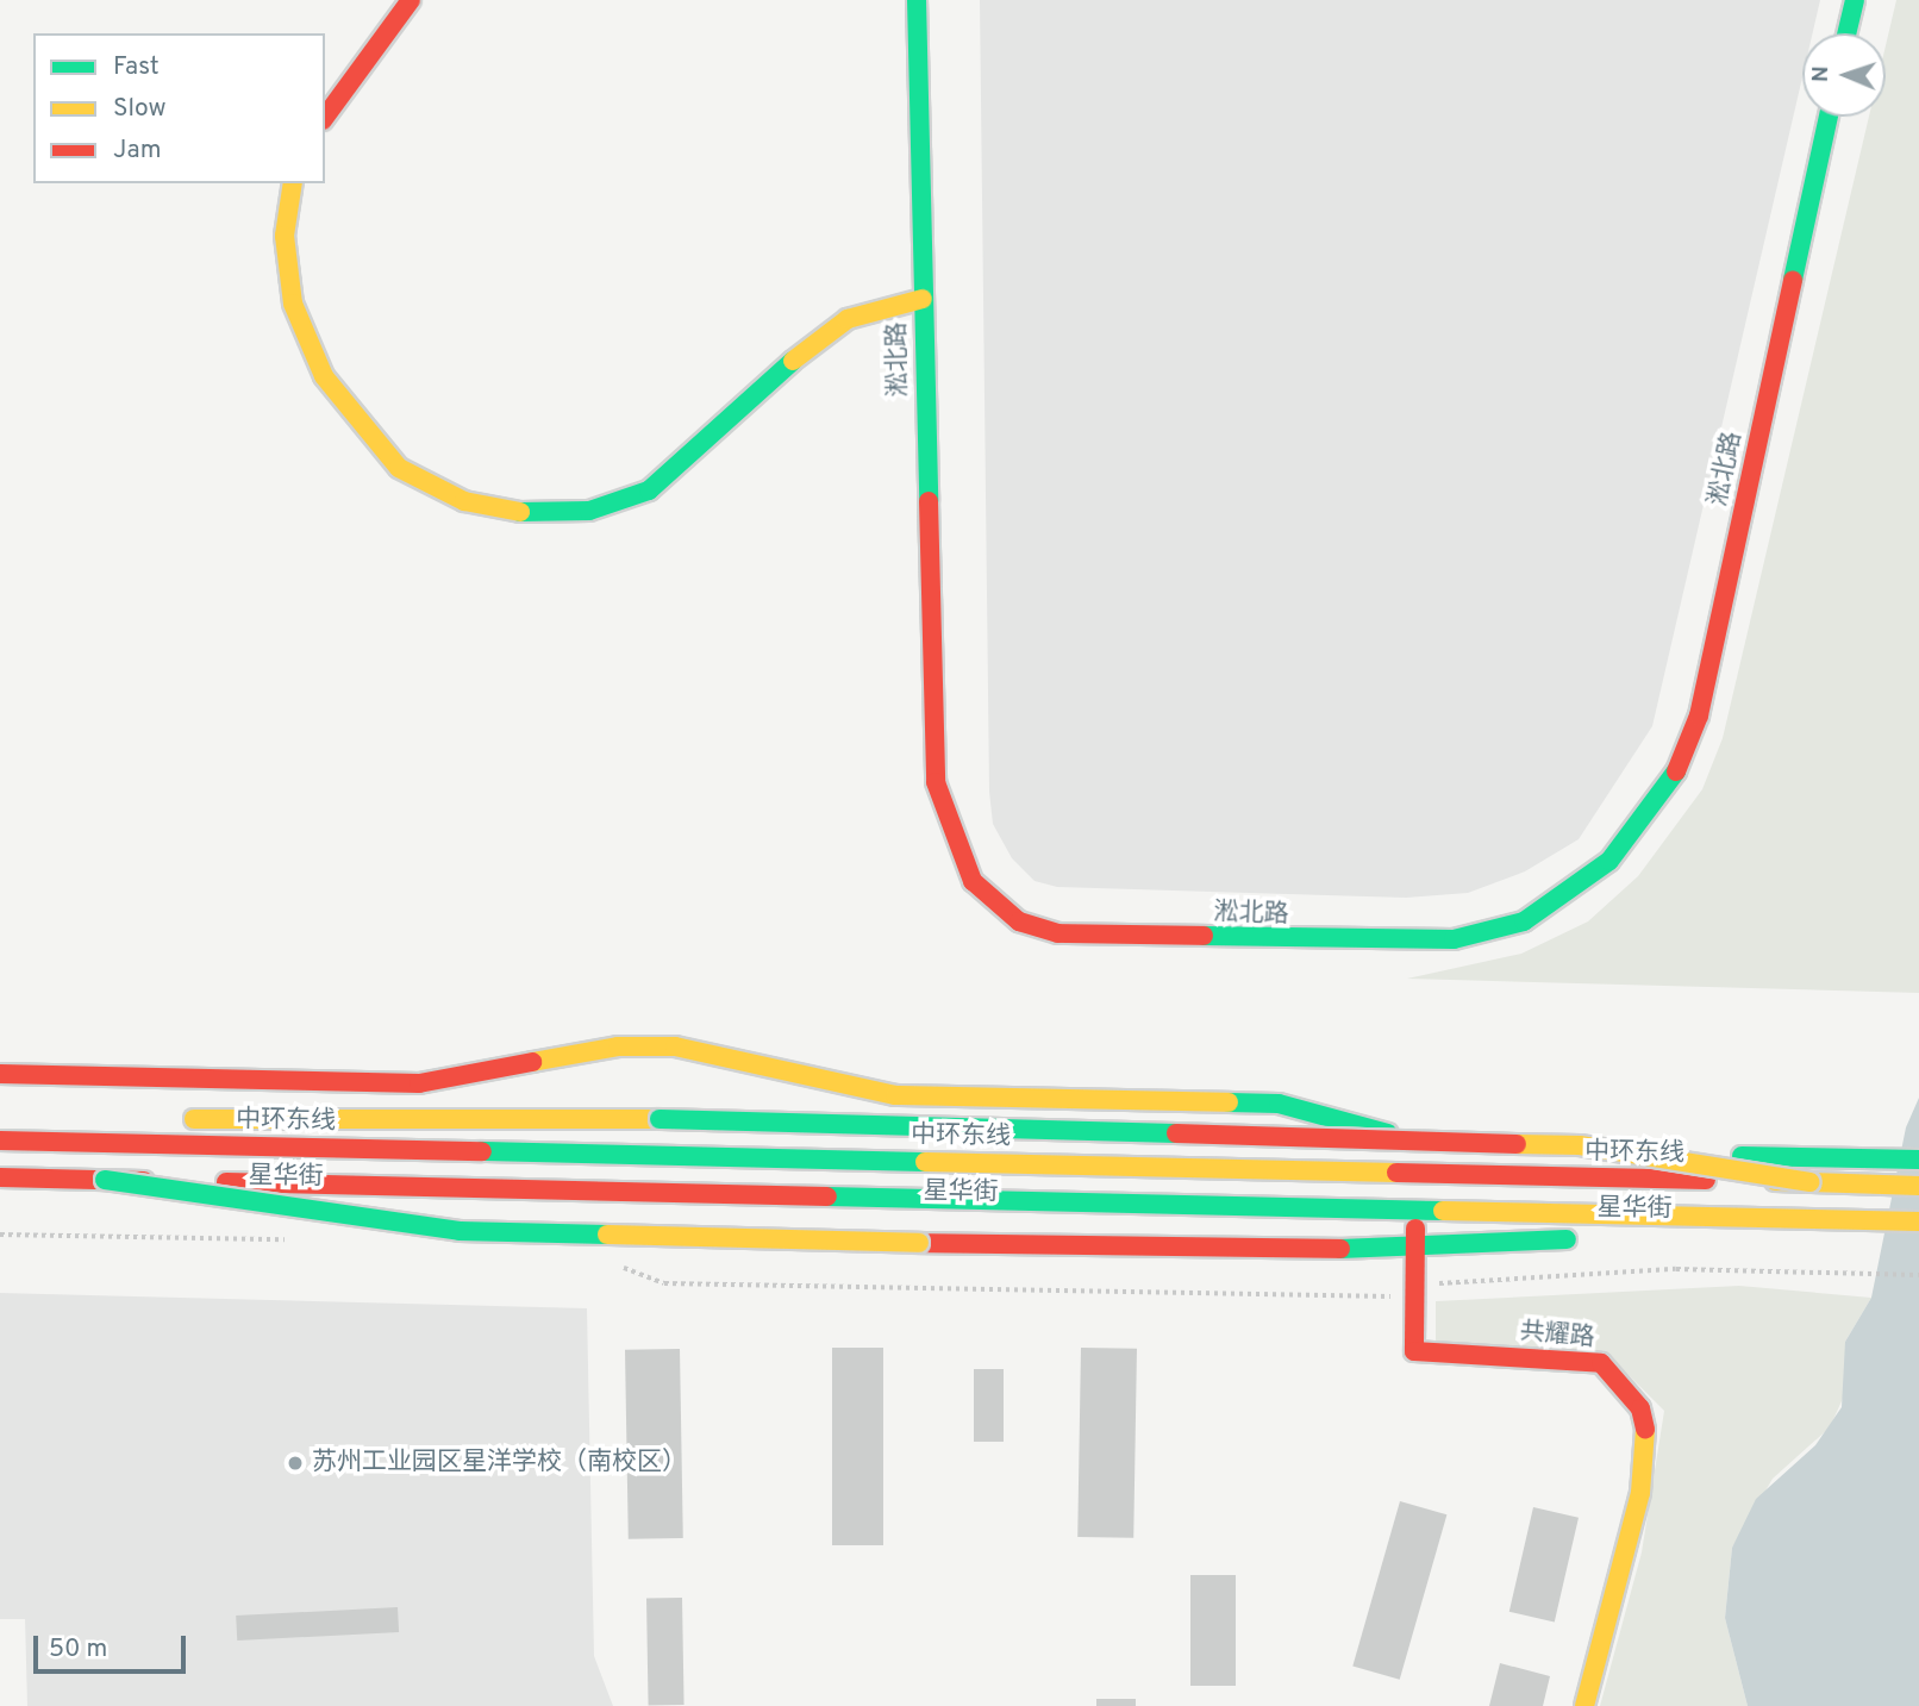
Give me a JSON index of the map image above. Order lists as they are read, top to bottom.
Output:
{
  "streets": {
    "main road": [
      "淞北路",
      "中环东线",
      "星华街",
      "共耀路"
    ]
  },
  "crossings": [
    ["星华街", "共耀路"]
  ],
  "places": ["苏州工业园区星洋学校（南校区）"],
  "legend": ["Fast", "Slow", "Jam"],
  "scale_bar": "50 m",
  "north": "left"
}
